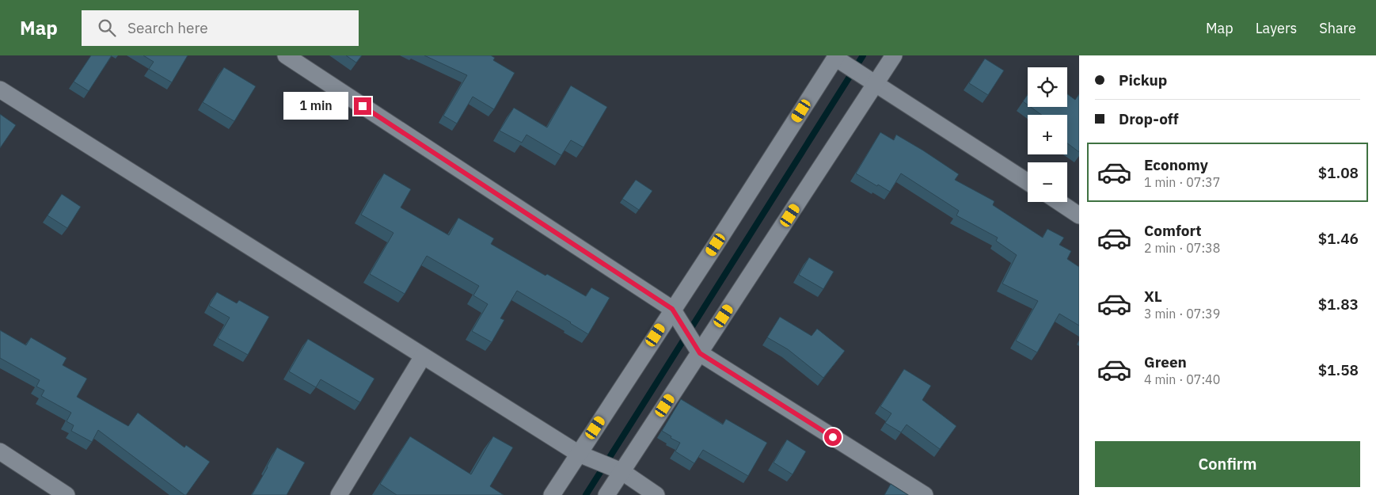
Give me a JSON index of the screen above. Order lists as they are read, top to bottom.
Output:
{
  "page": {
    "header": "Map",
    "search": "Search here",
    "nav": ["Map", "Layers", "Share"],
    "banner": ["Pickup", "Drop-off"],
    "map_buttons": ["+", "−"],
    "bubble": "1 min",
    "list": [
      {
        "name": "Economy",
        "note": "1 min · 07:37",
        "value": "$1.08"
      },
      {
        "name": "Comfort",
        "note": "2 min · 07:38",
        "value": "$1.46"
      },
      {
        "name": "XL",
        "note": "3 min · 07:39",
        "value": "$1.83"
      },
      {
        "name": "Green",
        "note": "4 min · 07:40",
        "value": "$1.58"
      }
    ],
    "buttons": "Confirm"
  }
}
